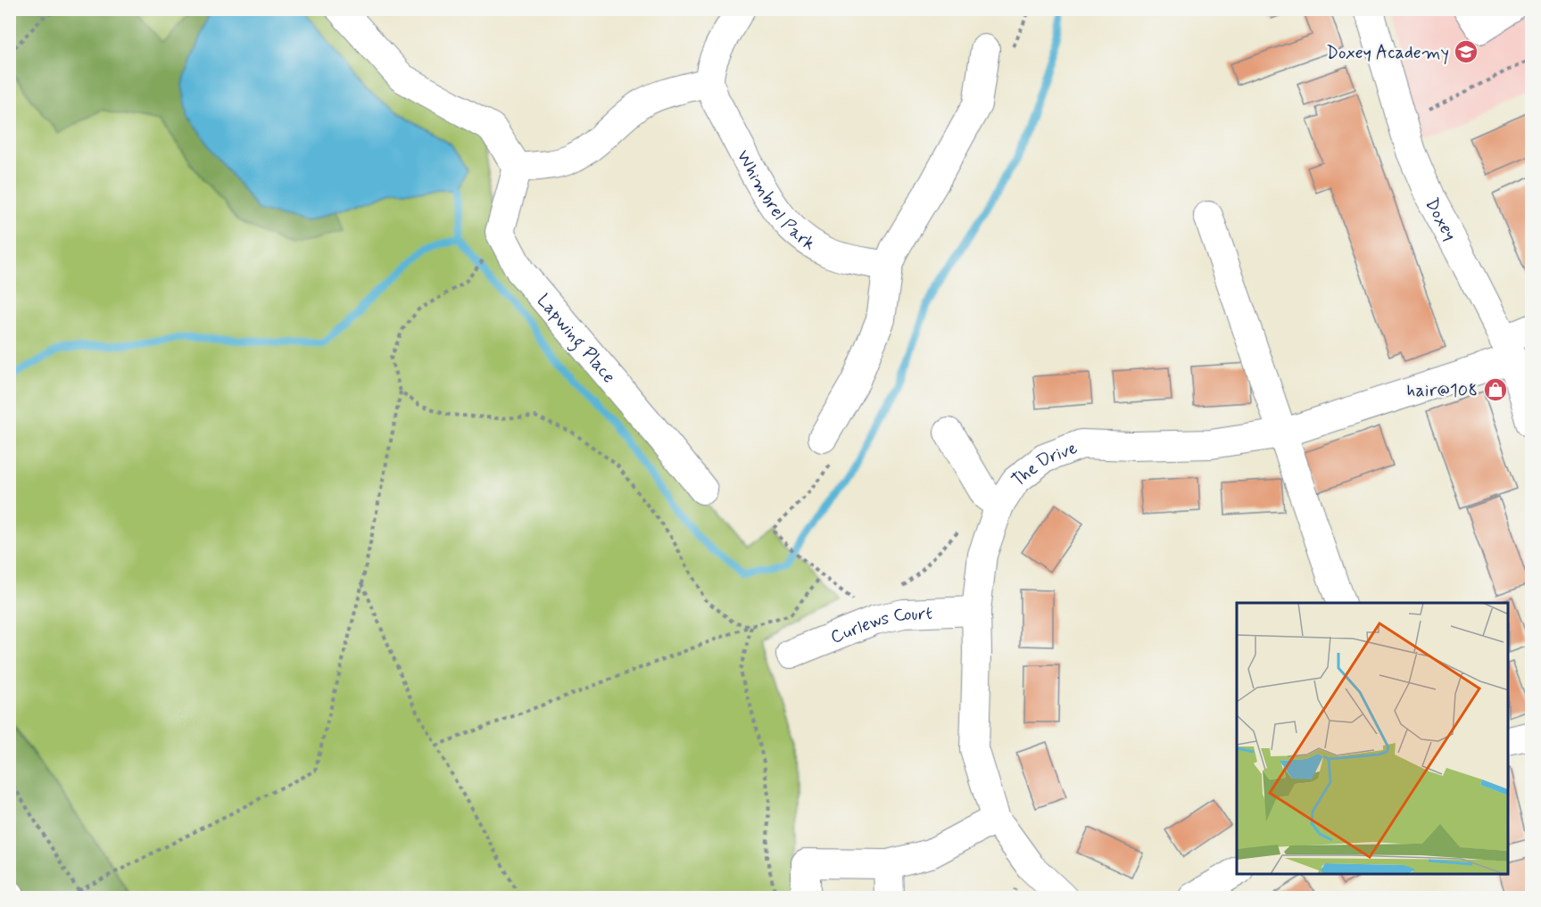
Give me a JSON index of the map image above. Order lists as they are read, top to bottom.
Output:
{
  "streets": {
    "street": [
      "Whimbrel Park",
      "Doxey",
      "Lapwing Place",
      "The Drive",
      "Curlews Court"
    ]
  },
  "crossings": [
    ["Doxey", "The Drive"],
    ["The Drive", "Curlews Court"]
  ],
  "places": {
    "school or university": ["Doxey Academy"],
    "shop": ["hair@108"]
  }
}
